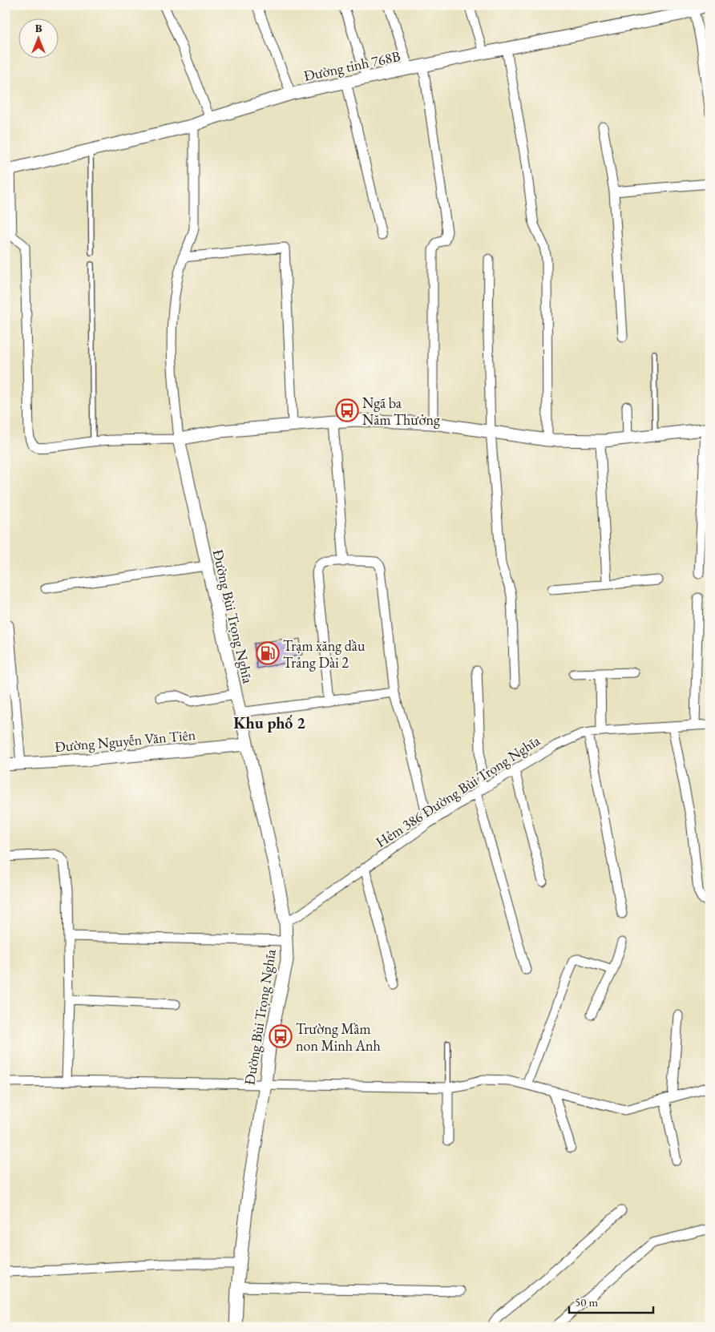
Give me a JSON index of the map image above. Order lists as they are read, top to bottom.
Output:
{
  "streets": {
    "street": [
      "Đường tỉnh 768B",
      "Đường Bùi Trọng Nghĩa",
      "Đường Nguyễn Văn Tiên",
      "Hẻm 386 Đường Bùi Trọng Nghĩa"
    ]
  },
  "crossings": [
    ["Đường Bùi Trọng Nghĩa", "Đường Nguyễn Văn Tiên"],
    ["Đường Bùi Trọng Nghĩa", "Hẻm 386 Đường Bùi Trọng Nghĩa"]
  ],
  "districts": ["Khu phố 2"],
  "places": {
    "bus stop": ["Ngã ba Năm Thưởng", "Trường Mầm non Minh Anh"],
    "fuel station": ["Trạm xăng dầu Trảng Dài 2"]
  },
  "scale_bar": "50 m",
  "north": "top"
}
